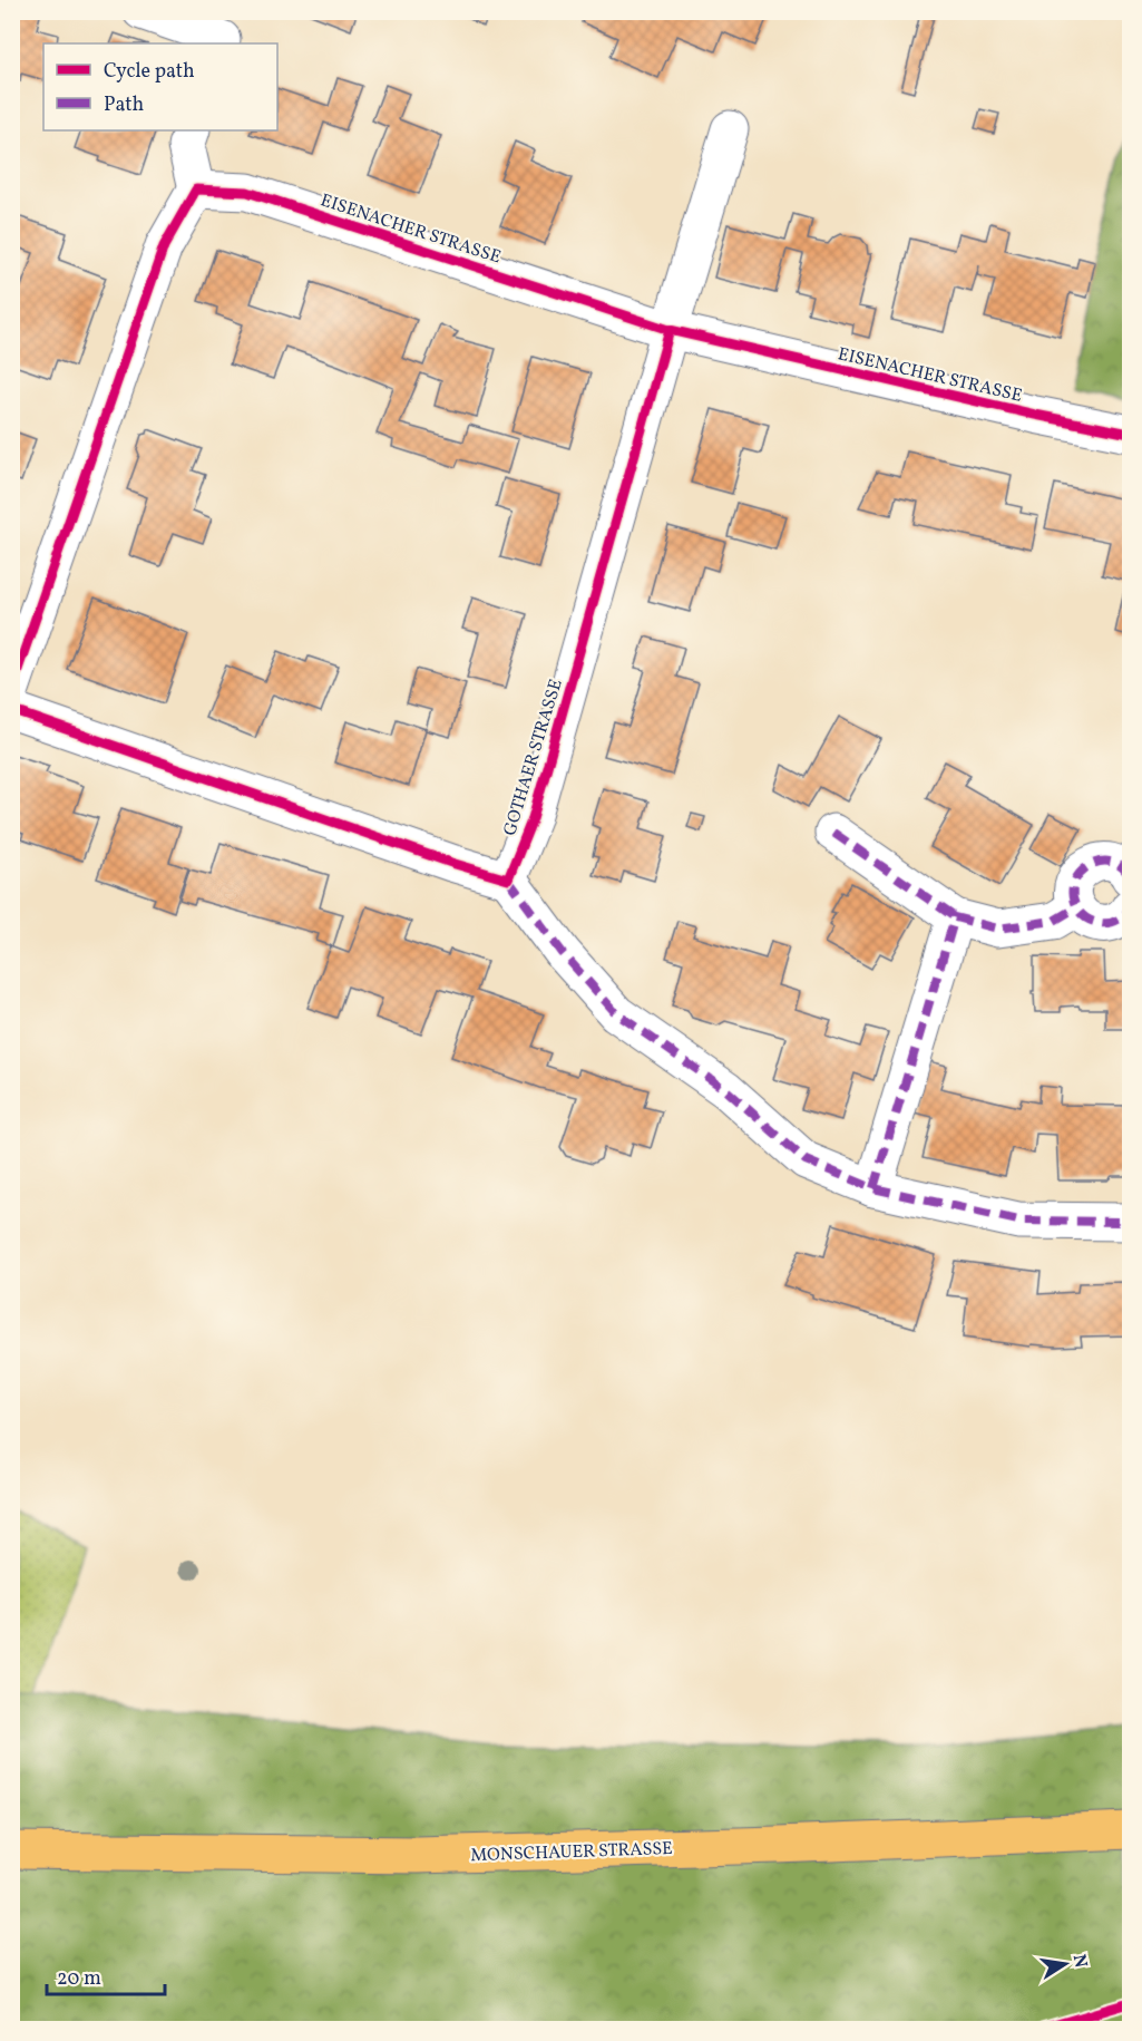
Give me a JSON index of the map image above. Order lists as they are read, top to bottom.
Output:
{
  "streets": {
    "main road": ["MONSCHAUER STRASSE"],
    "street": ["EISENACHER STRASSE", "GOTHAER STRASSE"]
  },
  "crossings": [
    ["EISENACHER STRASSE", "GOTHAER STRASSE"]
  ],
  "legend": ["Cycle path", "Path"],
  "scale_bar": "20 m",
  "north": "right"
}
